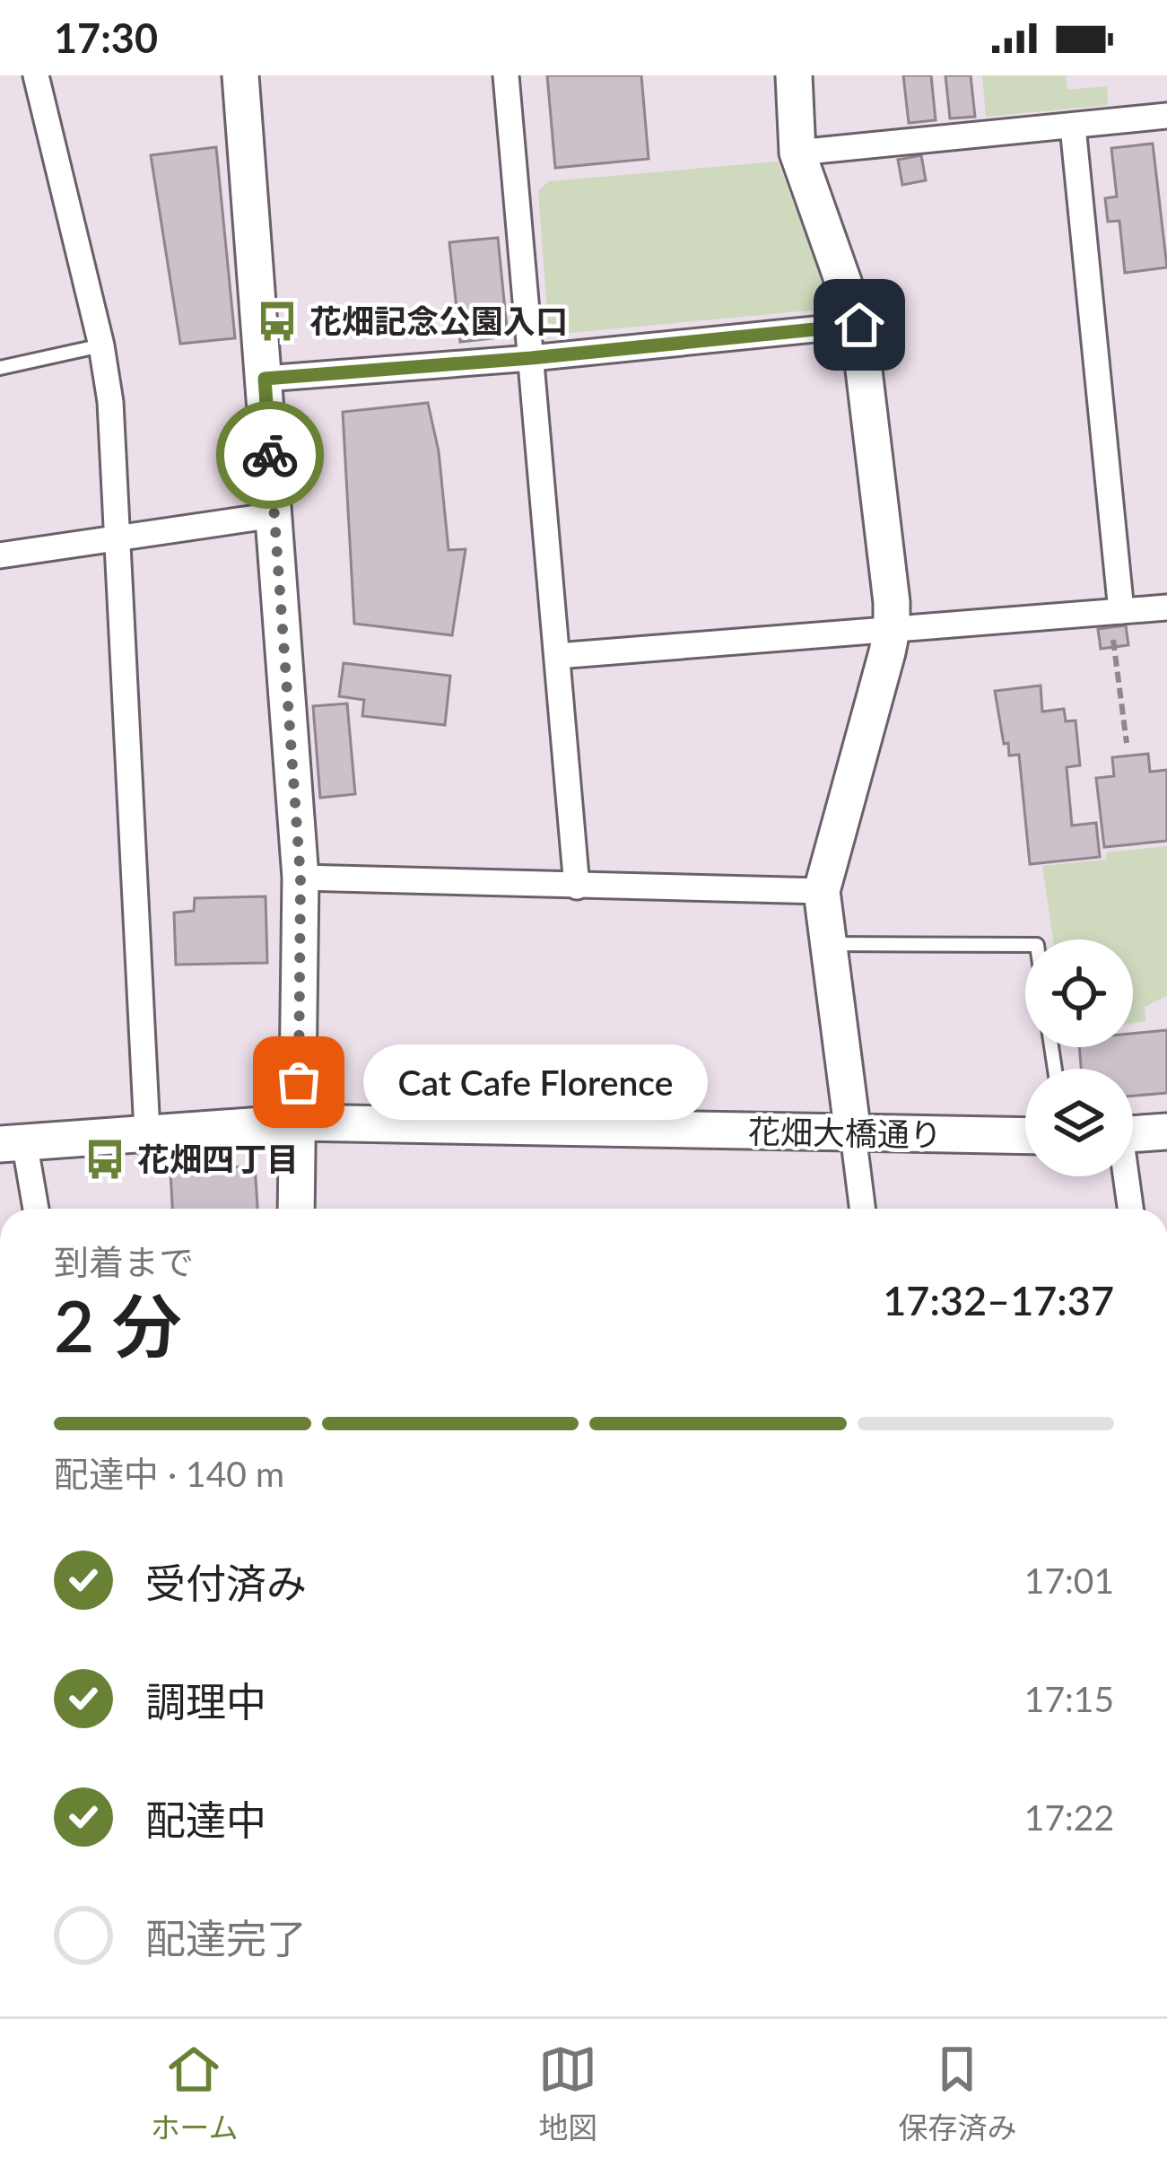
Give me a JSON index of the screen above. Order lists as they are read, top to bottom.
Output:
{
  "streets": {
    "street": ["花畑大橋通り"]
  },
  "places": {
    "bus stop": ["花畑記念公園入口", "花畑四丁目"],
    "other": ["Cat Cafe Florence"]
  },
  "page": {
    "status": "17:30",
    "bubble": "Cat Cafe Florence",
    "heading": ["2 分", "到着まで", "17:32–17:37"],
    "bar": "配達中 · 140 m",
    "list": [
      ["受付済み", "17:01"],
      ["調理中", "17:15"],
      ["配達中", "17:22"],
      "配達完了"
    ],
    "tabs": ["ホーム", "地図", "保存済み"]
  }
}
